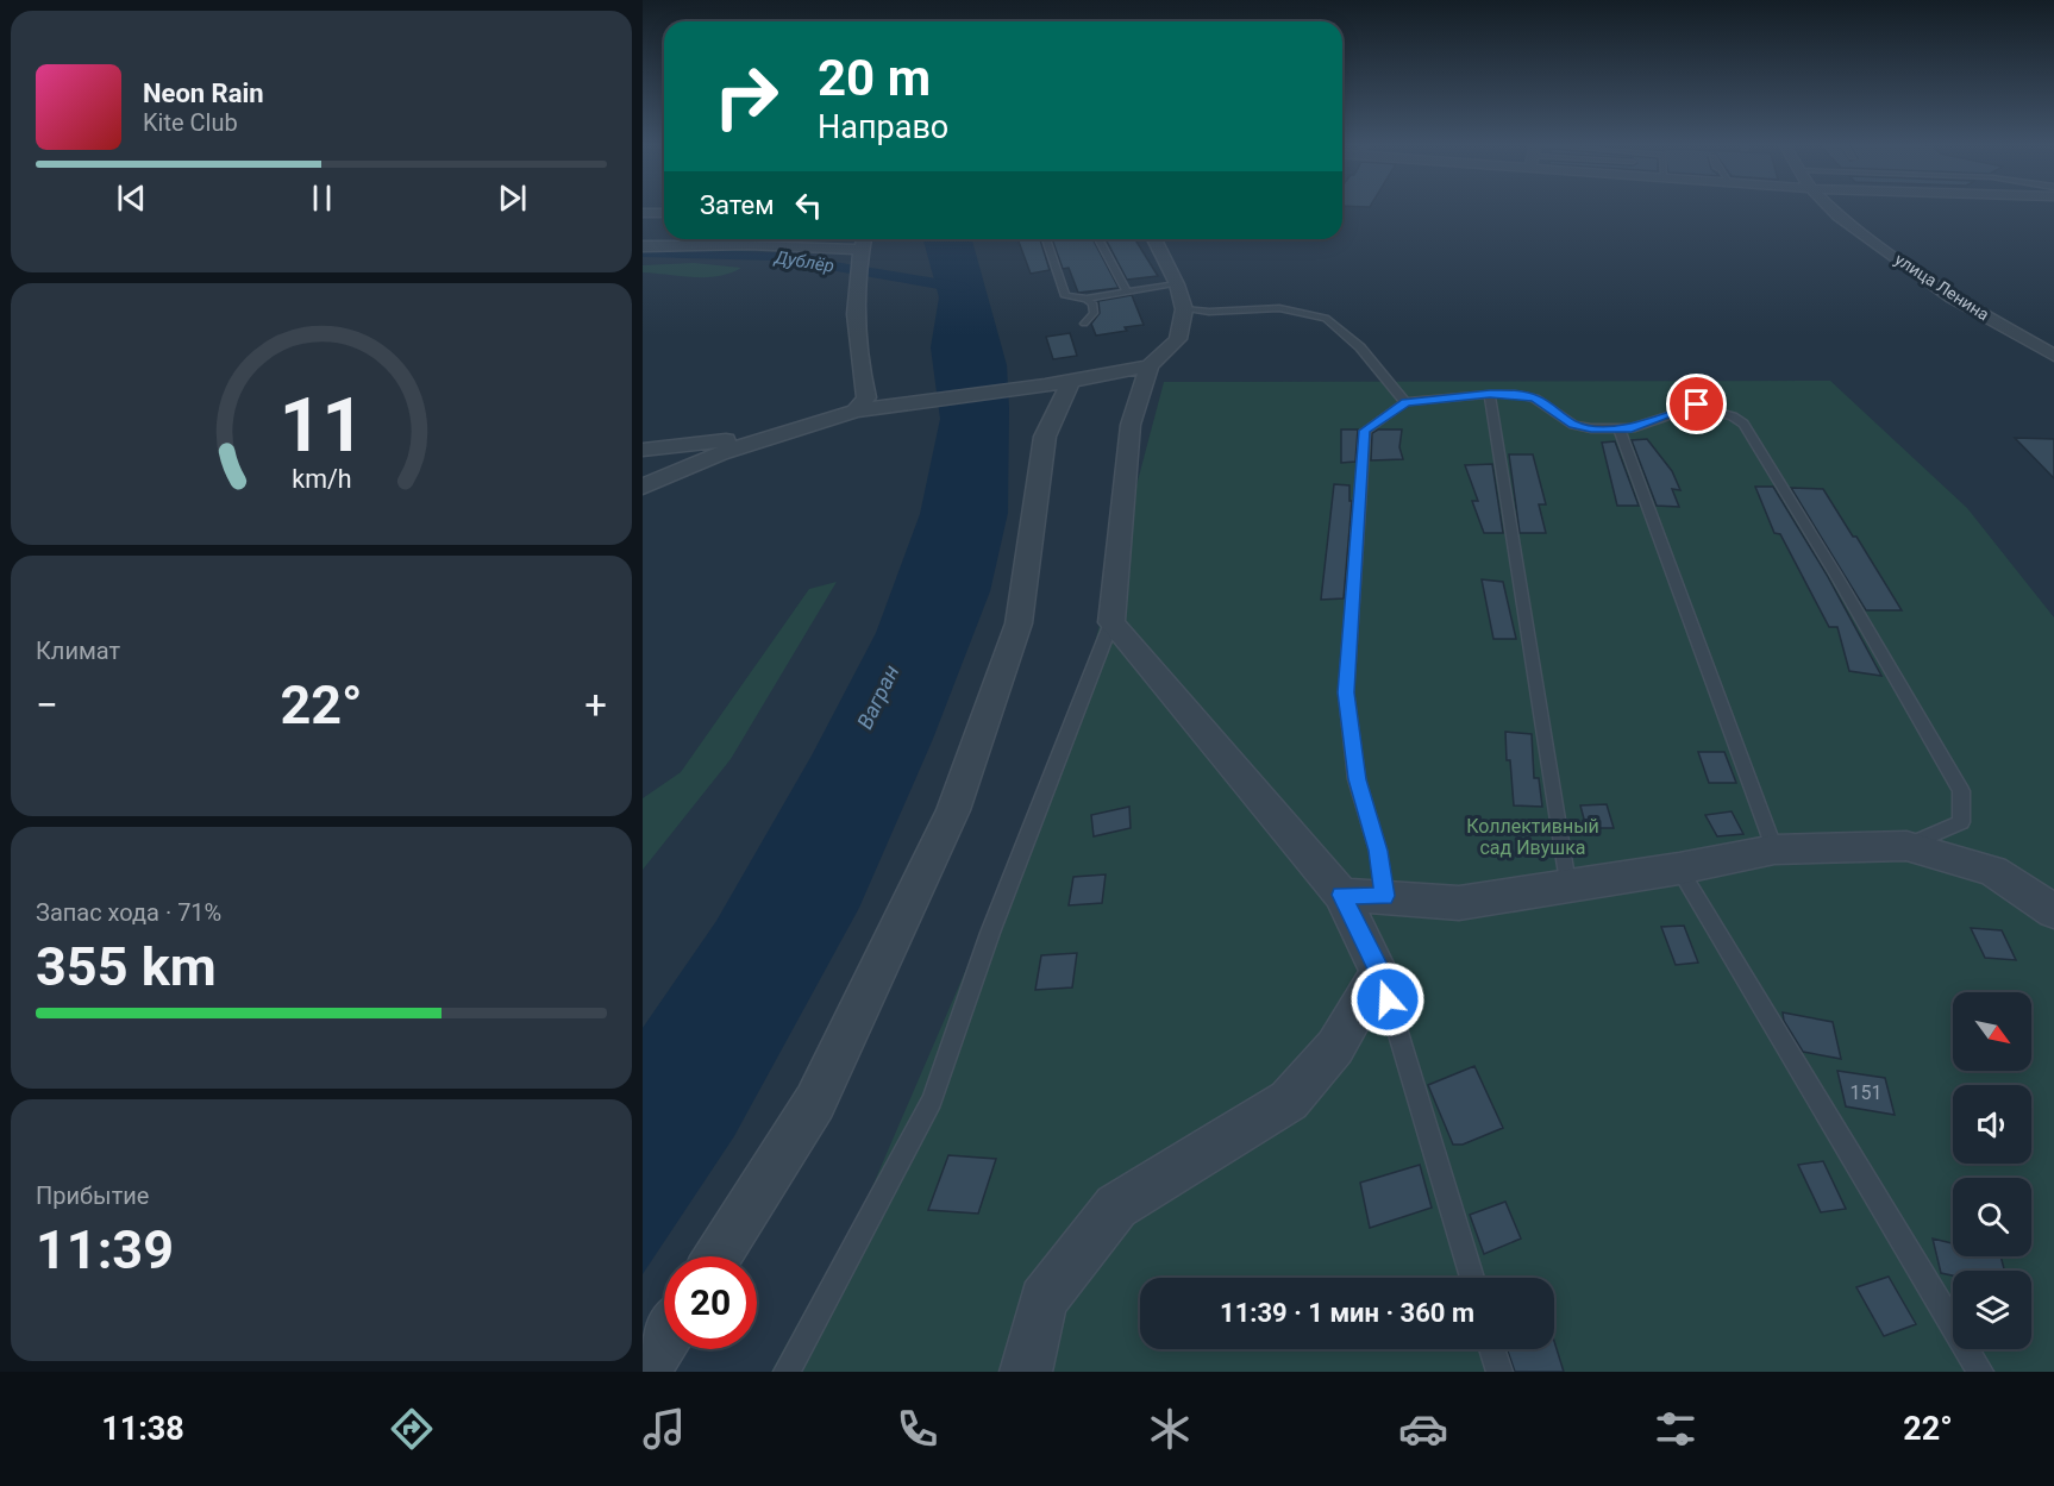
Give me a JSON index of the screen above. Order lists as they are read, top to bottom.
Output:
{
  "streets": {
    "street": ["улица Ленина"]
  },
  "water": ["Дублёр", "Вагран"],
  "parks": ["Коллективный сад Ивушка"],
  "house_numbers": ["151"],
  "north": "bottom right",
  "page": {
    "turn": ["20 m", "Направо"],
    "song": ["Neon Rain", "Kite Club"],
    "then": "Затем",
    "tile": [
      "Климат",
      ["Запас хода · 71%", "355 km"],
      ["Прибытие", "11:39"]
    ],
    "heat": ["−", "22°", "+"],
    "limit": "20",
    "trip": "11:39 · 1 мин · 360 m",
    "tabs": ["11:38", "22°"],
    "gauge": ["11", "km/h"]
  }
}
